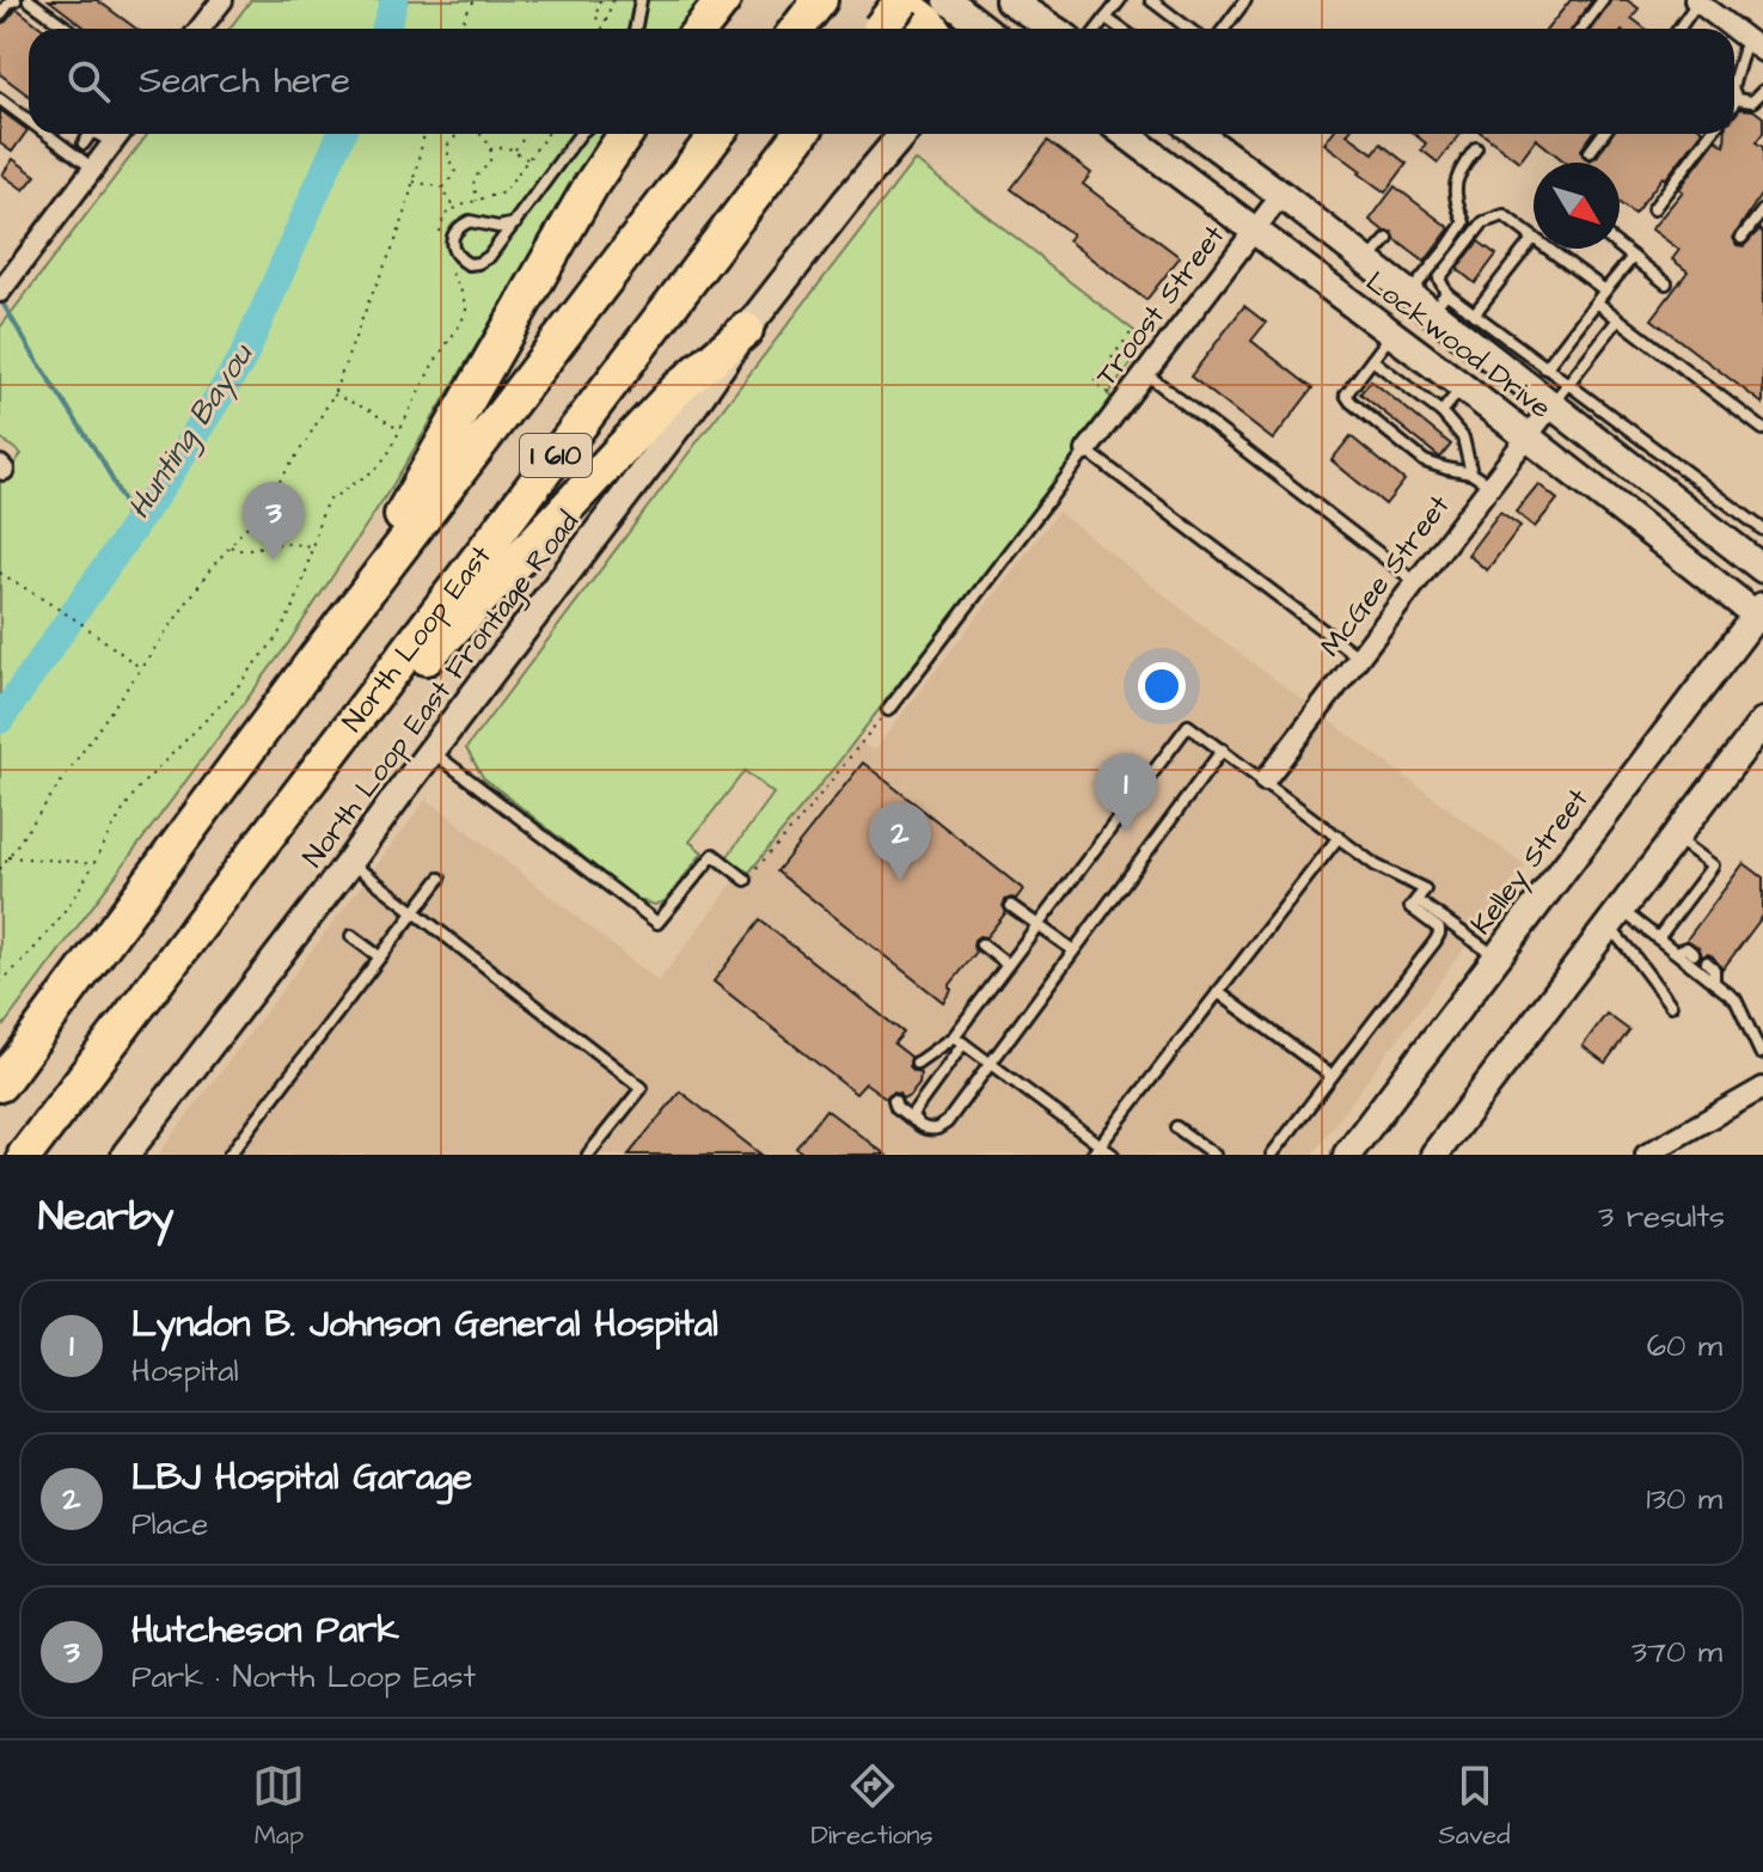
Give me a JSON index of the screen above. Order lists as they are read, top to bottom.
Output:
{
  "streets": {
    "highway": ["I 610", "North Loop East"],
    "main road": ["Lockwood Drive", "North Loop East Frontage Road", "Kelley Street"],
    "street": ["Troost Street", "McGee Street"]
  },
  "crossings": [
    ["Troost Street", "Lockwood Drive"],
    ["Lockwood Drive", "McGee Street"],
    ["Lockwood Drive", "Kelley Street"]
  ],
  "water": ["Hunting Bayou"],
  "north": "bottom right",
  "page": {
    "search": "Search here",
    "pins": ["3", "1", "2"],
    "heading": ["Nearby", "3 results"],
    "list": [
      {
        "mark": "1",
        "name": "Lyndon B. Johnson General Hospital",
        "note": "Hospital",
        "value": "60 m"
      },
      {
        "mark": "2",
        "name": "LBJ Hospital Garage",
        "note": "Place",
        "value": "130 m"
      },
      {
        "mark": "3",
        "name": "Hutcheson Park",
        "note": "Park · North Loop East",
        "value": "370 m"
      }
    ],
    "nav": ["Map", "Directions", "Saved"]
  }
}
